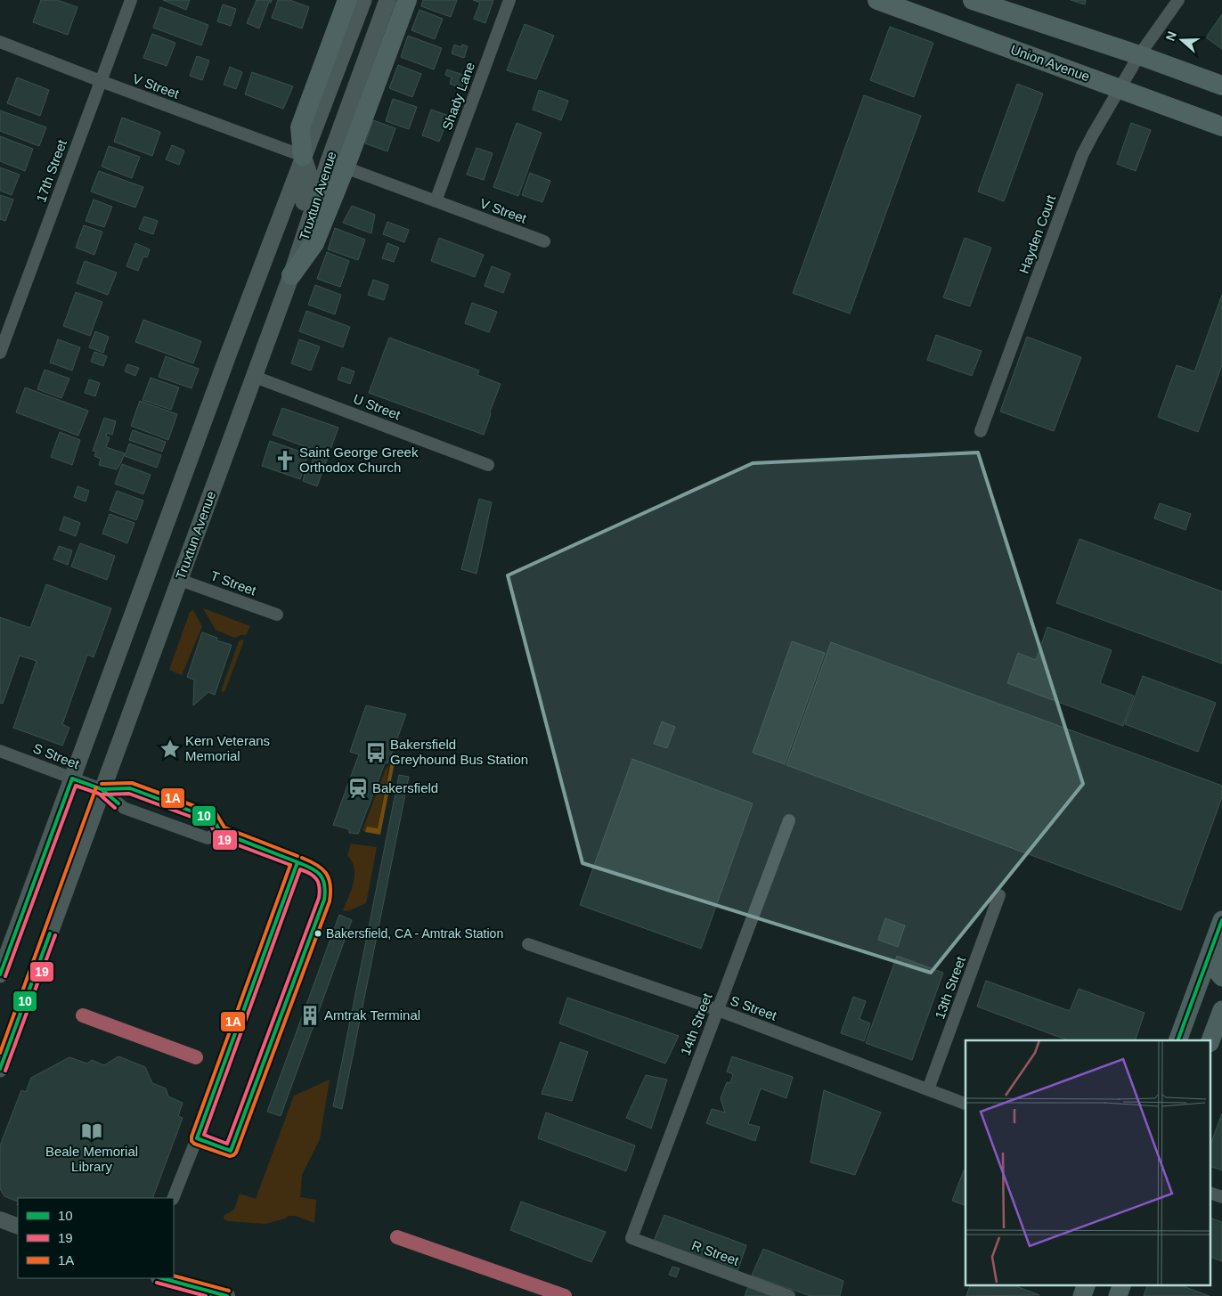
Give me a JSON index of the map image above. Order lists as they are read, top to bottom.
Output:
{
  "streets": {
    "highway": ["Union Avenue"],
    "main road": ["Truxtun Avenue"],
    "street": [
      "V Street",
      "Shady Lane",
      "17th Street",
      "Hayden Court",
      "U Street",
      "T Street",
      "S Street",
      "13th Street",
      "14th Street",
      "R Street"
    ]
  },
  "crossings": [
    ["Union Avenue", "Hayden Court"],
    ["V Street", "Shady Lane"],
    ["V Street", "17th Street"],
    ["V Street", "Truxtun Avenue"],
    ["Truxtun Avenue", "U Street"],
    ["Truxtun Avenue", "T Street"],
    ["Truxtun Avenue", "S Street"],
    ["S Street", "13th Street"],
    ["S Street", "14th Street"],
    ["14th Street", "R Street"]
  ],
  "places": {
    "church": ["Saint George Greek Orthodox Church"],
    "place": ["Kern Veterans Memorial"],
    "bus stop": ["Bakersfield Greyhound Bus Station"],
    "station": ["Bakersfield"],
    "other": ["Bakersfield, CA - Amtrak Station"],
    "building": ["Amtrak Terminal"],
    "library": ["Beale Memorial Library"]
  },
  "lines": ["transit line 10", "transit line 1A", "transit line 19"],
  "legend": ["10", "19", "1A"],
  "north": "left"
}
